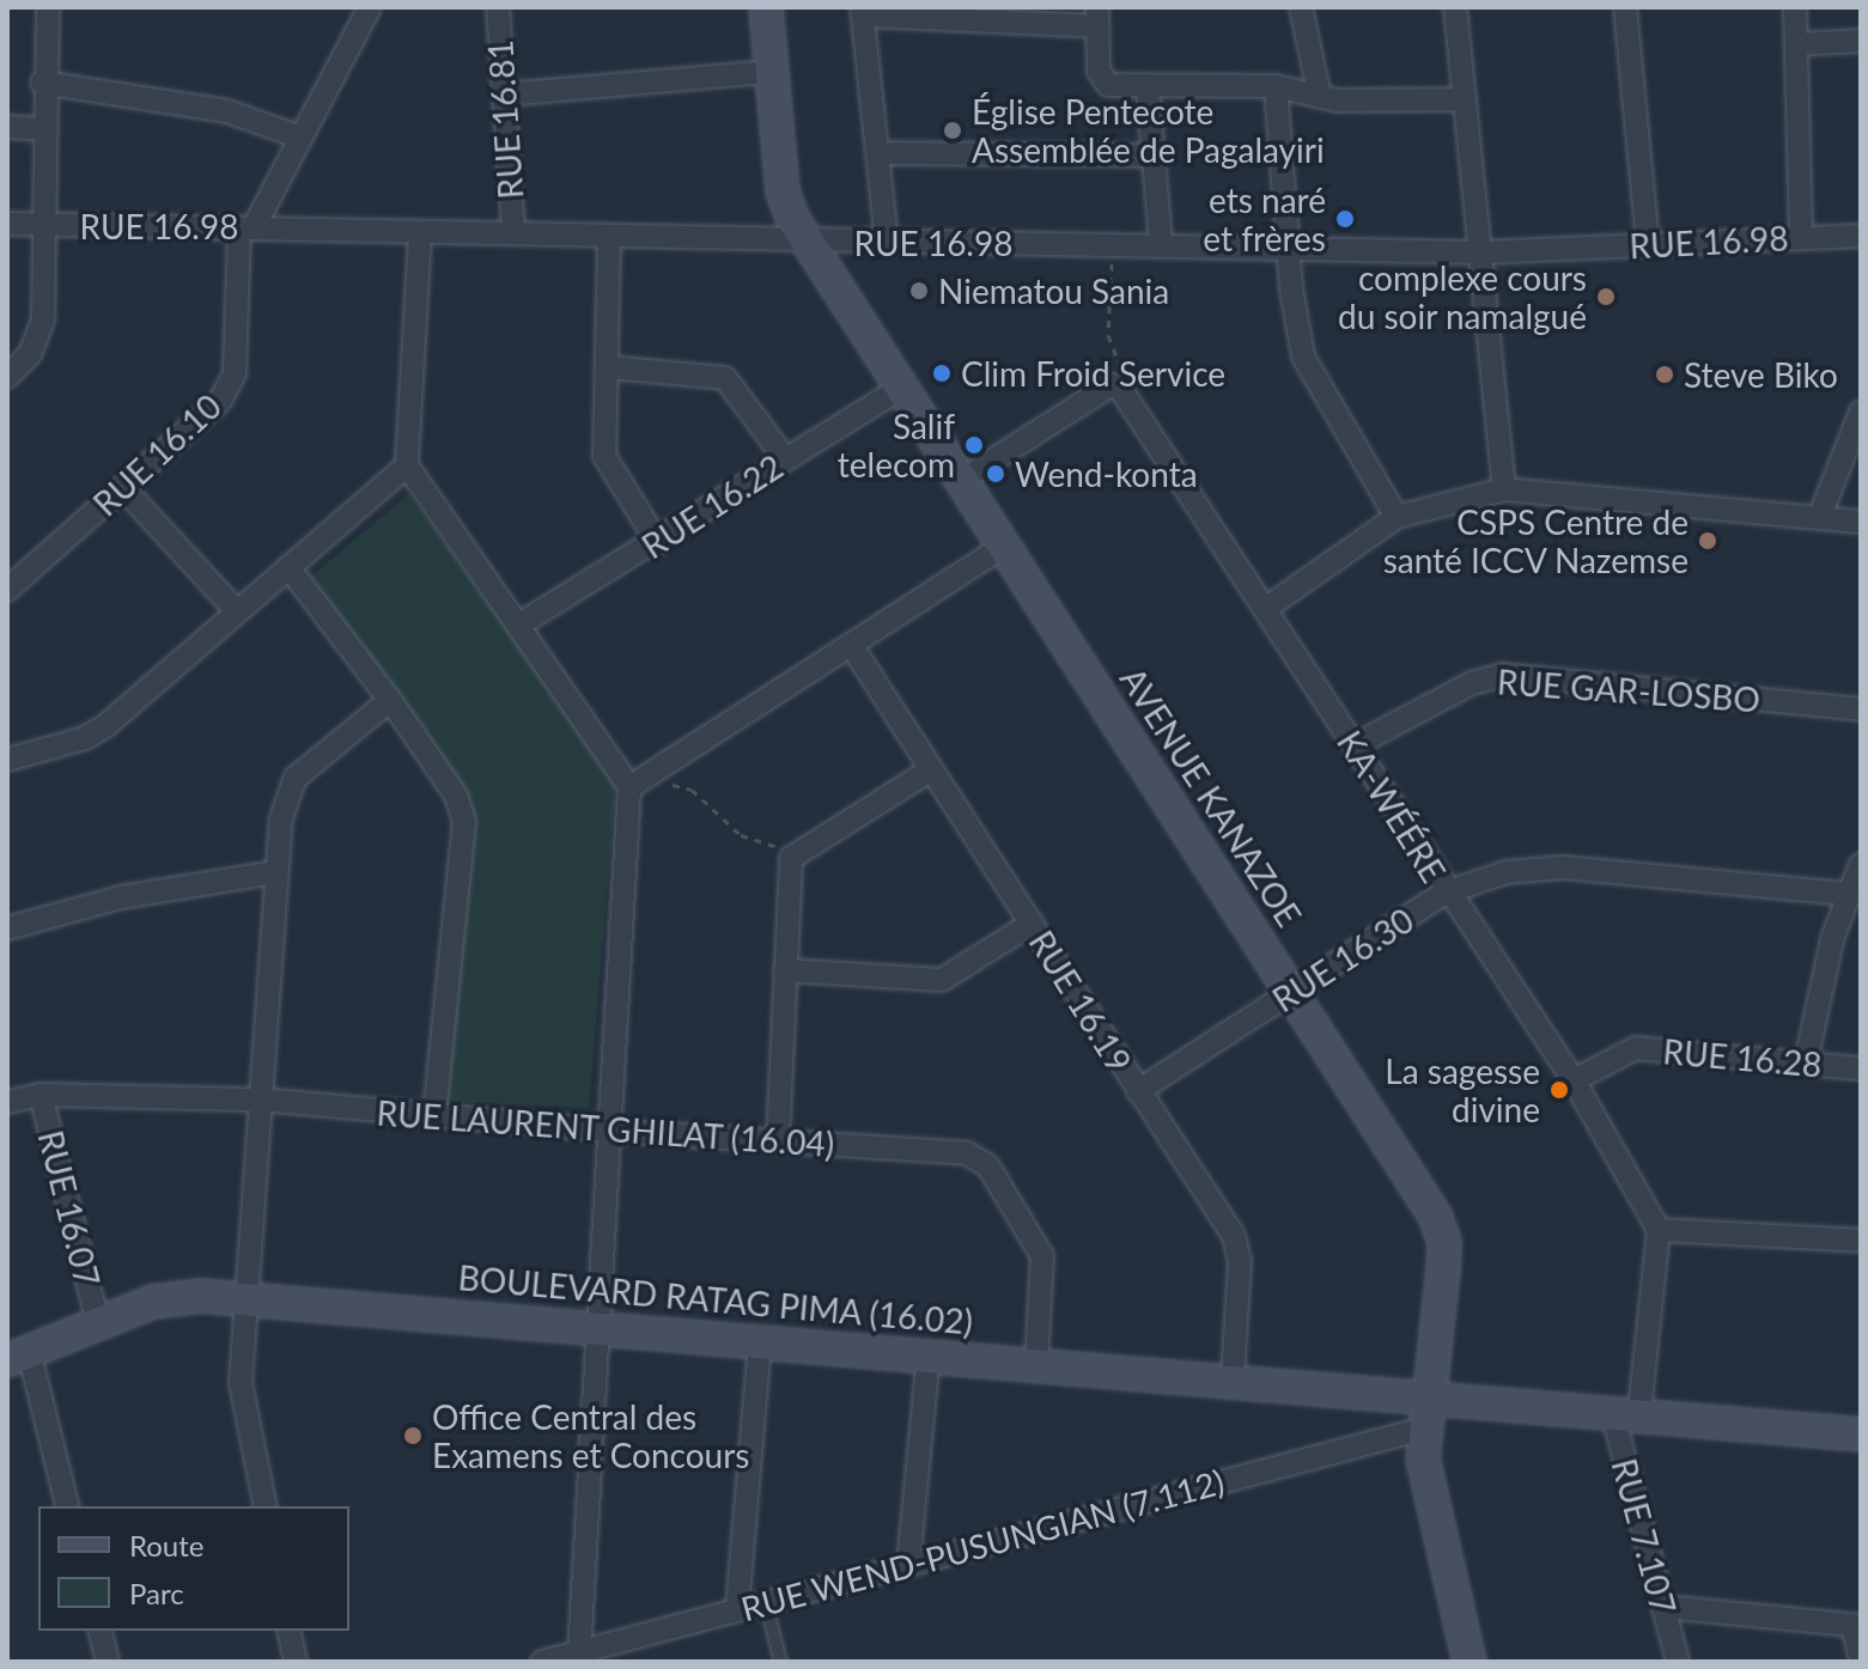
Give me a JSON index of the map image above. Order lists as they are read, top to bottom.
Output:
{
  "streets": {
    "street": [
      "RUE 16.81",
      "RUE 16.98",
      "RUE 16.10",
      "RUE 16.22",
      "RUE GAR-LOSBO",
      "AVENUE KANAZOE",
      "KA-WÉÉRE",
      "RUE 16.30",
      "RUE 16.19",
      "RUE 16.28",
      "RUE LAURENT GHILAT (16.04)",
      "RUE 16.07",
      "BOULEVARD RATAG PIMA (16.02)",
      "RUE 7.107",
      "RUE WEND-PUSUNGIAN (7.112)"
    ]
  },
  "crossings": [
    ["RUE 16.81", "RUE 16.98"],
    ["RUE 16.98", "RUE 16.10"],
    ["RUE 16.98", "AVENUE KANAZOE"],
    ["RUE 16.22", "AVENUE KANAZOE"],
    ["RUE GAR-LOSBO", "KA-WÉÉRE"],
    ["AVENUE KANAZOE", "RUE 16.30"],
    ["AVENUE KANAZOE", "BOULEVARD RATAG PIMA (16.02)"],
    ["AVENUE KANAZOE", "RUE WEND-PUSUNGIAN (7.112)"],
    ["KA-WÉÉRE", "RUE 16.30"],
    ["KA-WÉÉRE", "RUE 16.28"],
    ["RUE 16.30", "RUE 16.19"],
    ["RUE 16.19", "BOULEVARD RATAG PIMA (16.02)"],
    ["RUE LAURENT GHILAT (16.04)", "RUE 16.07"],
    ["RUE LAURENT GHILAT (16.04)", "BOULEVARD RATAG PIMA (16.02)"],
    ["RUE 16.07", "BOULEVARD RATAG PIMA (16.02)"],
    ["BOULEVARD RATAG PIMA (16.02)", "RUE 7.107"]
  ],
  "places": [
    "Église Pentecote Assemblée de Pagalayiri",
    "ets naré et frères",
    "Niematou Sania",
    "complexe cours du soir namalgué",
    "Clim Froid Service",
    "Steve Biko",
    "Salif telecom",
    "Wend-konta",
    "CSPS Centre de santé ICCV Nazemse",
    "La sagesse divine",
    "Office Central des Examens et Concours"
  ],
  "legend": ["Route", "Parc"]
}
